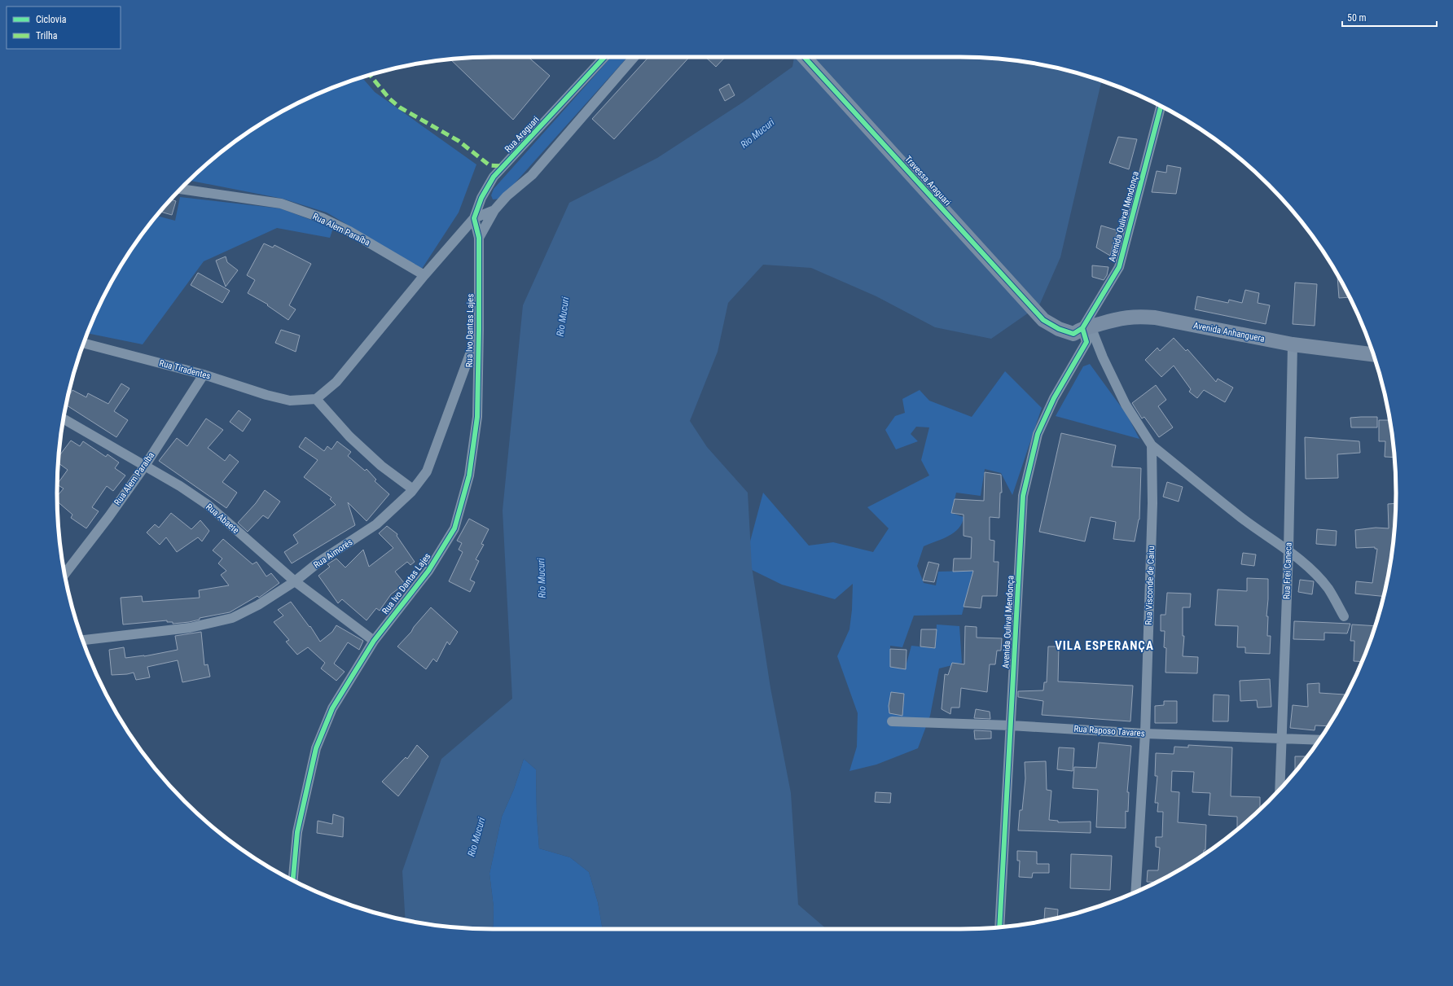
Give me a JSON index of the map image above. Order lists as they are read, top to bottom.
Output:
{
  "streets": {
    "street": [
      "Rua Araguari",
      "Travessa Araguari",
      "Avenida Oulival Mendonça",
      "Rua Alem Paraíba",
      "Rua Ivo Dantas Lajes",
      "Avenida Anhanguera",
      "Rua Tiradentes",
      "Rua Abaete",
      "Rua Aimorés",
      "Rua Frei Caneca",
      "Rua Visconde de Cairu",
      "Rua Raposo Tavares"
    ]
  },
  "crossings": [
    ["Travessa Araguari", "Avenida Oulival Mendonça"],
    ["Travessa Araguari", "Avenida Anhanguera"],
    ["Avenida Oulival Mendonça", "Avenida Anhanguera"],
    ["Avenida Oulival Mendonça", "Rua Raposo Tavares"],
    ["Rua Alem Paraíba", "Rua Tiradentes"],
    ["Rua Alem Paraíba", "Rua Abaete"],
    ["Rua Ivo Dantas Lajes", "Rua Abaete"],
    ["Rua Ivo Dantas Lajes", "Rua Aimorés"],
    ["Avenida Anhanguera", "Rua Frei Caneca"],
    ["Rua Abaete", "Rua Aimorés"],
    ["Rua Frei Caneca", "Rua Raposo Tavares"],
    ["Rua Visconde de Cairu", "Rua Raposo Tavares"]
  ],
  "districts": ["VILA ESPERANÇA"],
  "water": ["Rio Mucuri"],
  "legend": ["Ciclovia", "Trilha"],
  "scale_bar": "50 m"
}
